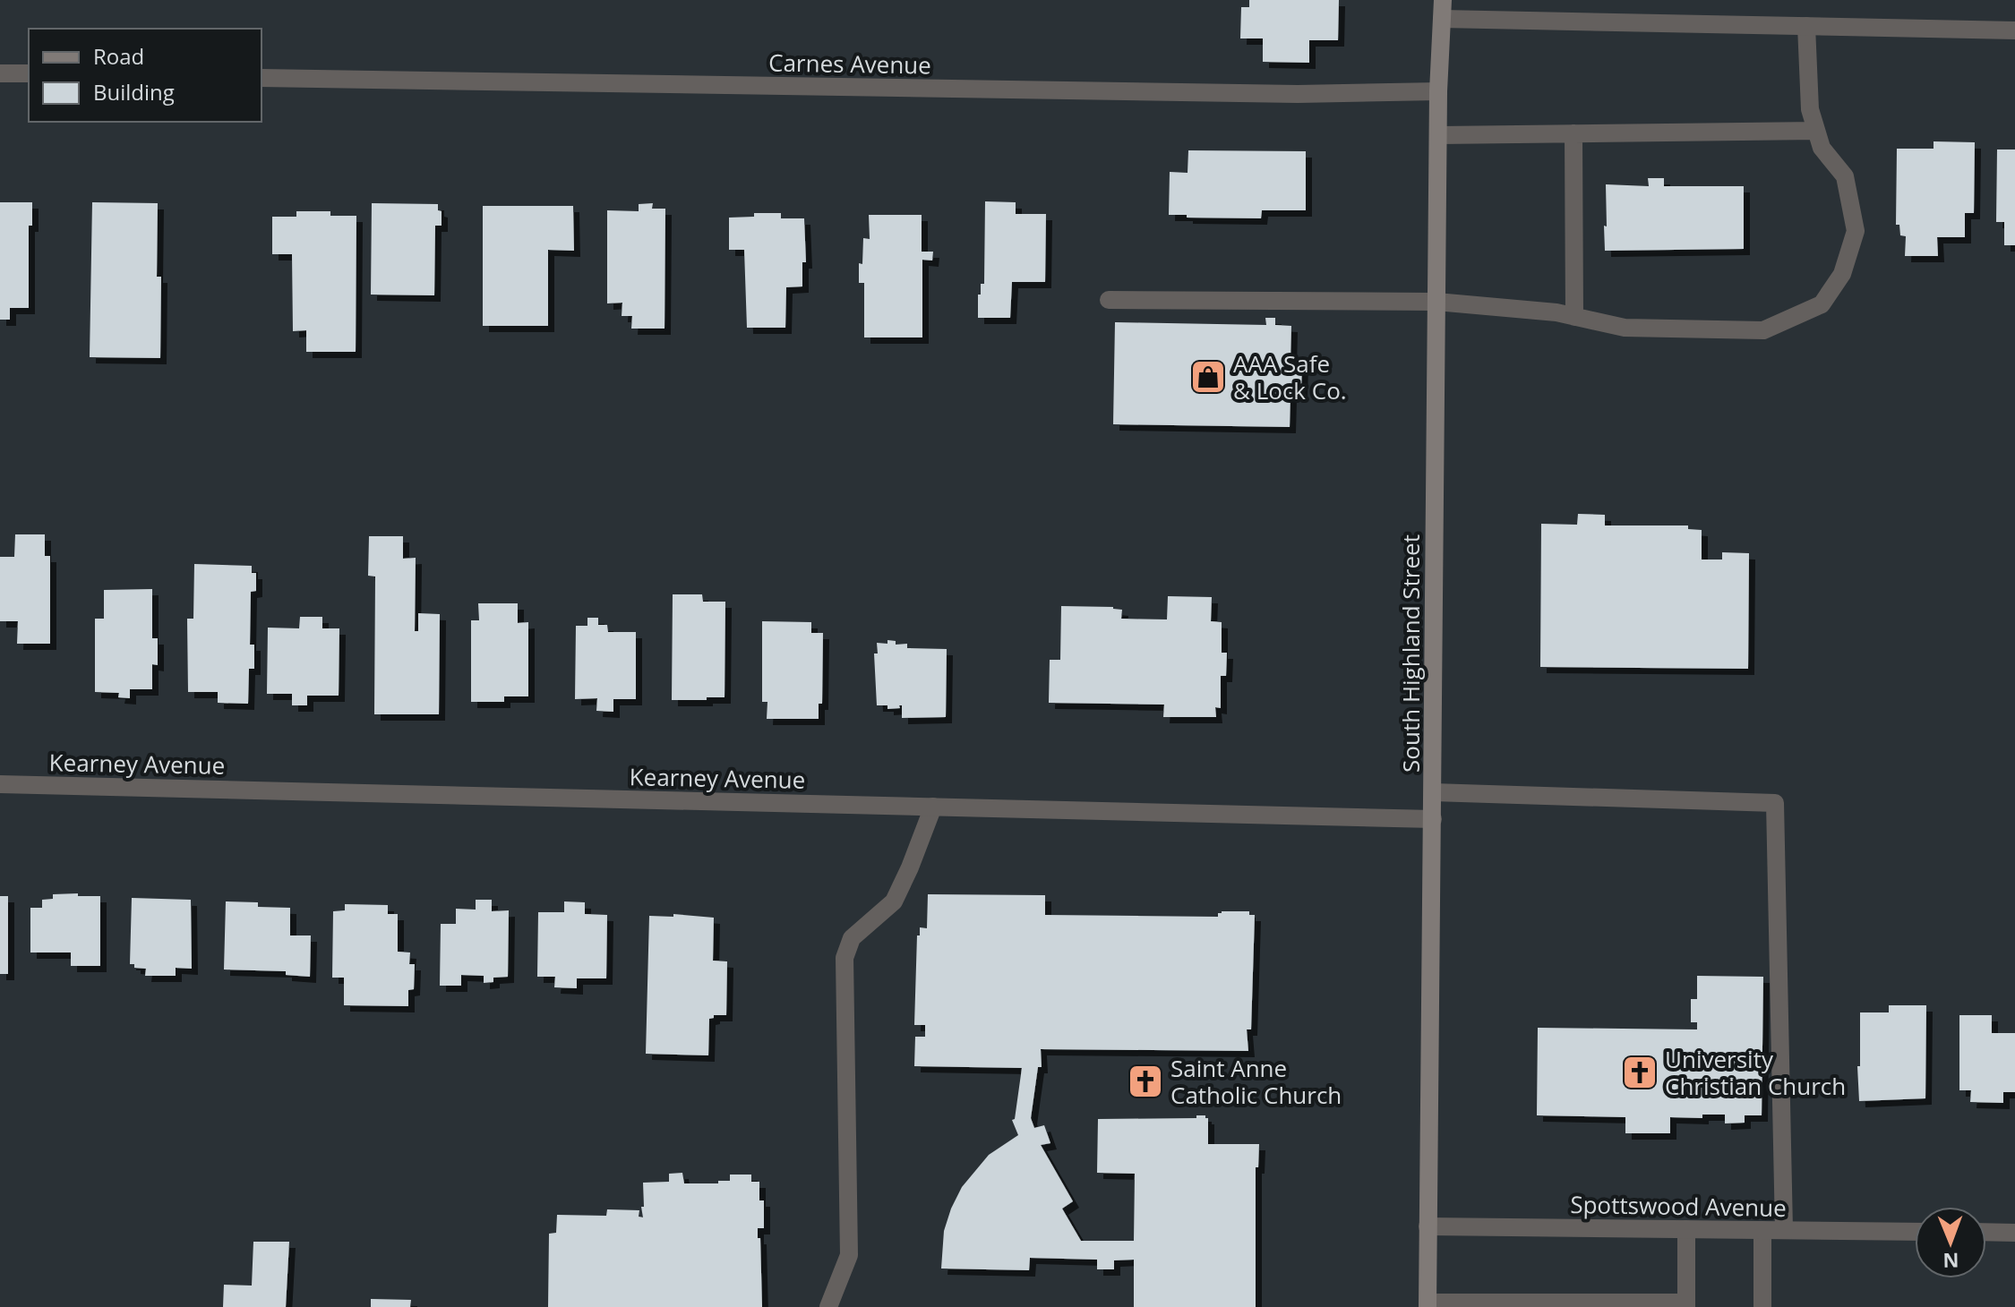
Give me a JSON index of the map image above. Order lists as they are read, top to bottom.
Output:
{
  "streets": {
    "main road": ["South Highland Street"],
    "street": ["Carnes Avenue", "Kearney Avenue", "Spottswood Avenue"]
  },
  "crossings": [
    ["Carnes Avenue", "South Highland Street"],
    ["South Highland Street", "Kearney Avenue"],
    ["South Highland Street", "Spottswood Avenue"]
  ],
  "places": {
    "shop": ["AAA Safe & Lock Co."],
    "church": ["University Christian Church", "Saint Anne Catholic Church"]
  },
  "legend": ["Road", "Building"],
  "north": "bottom"
}
